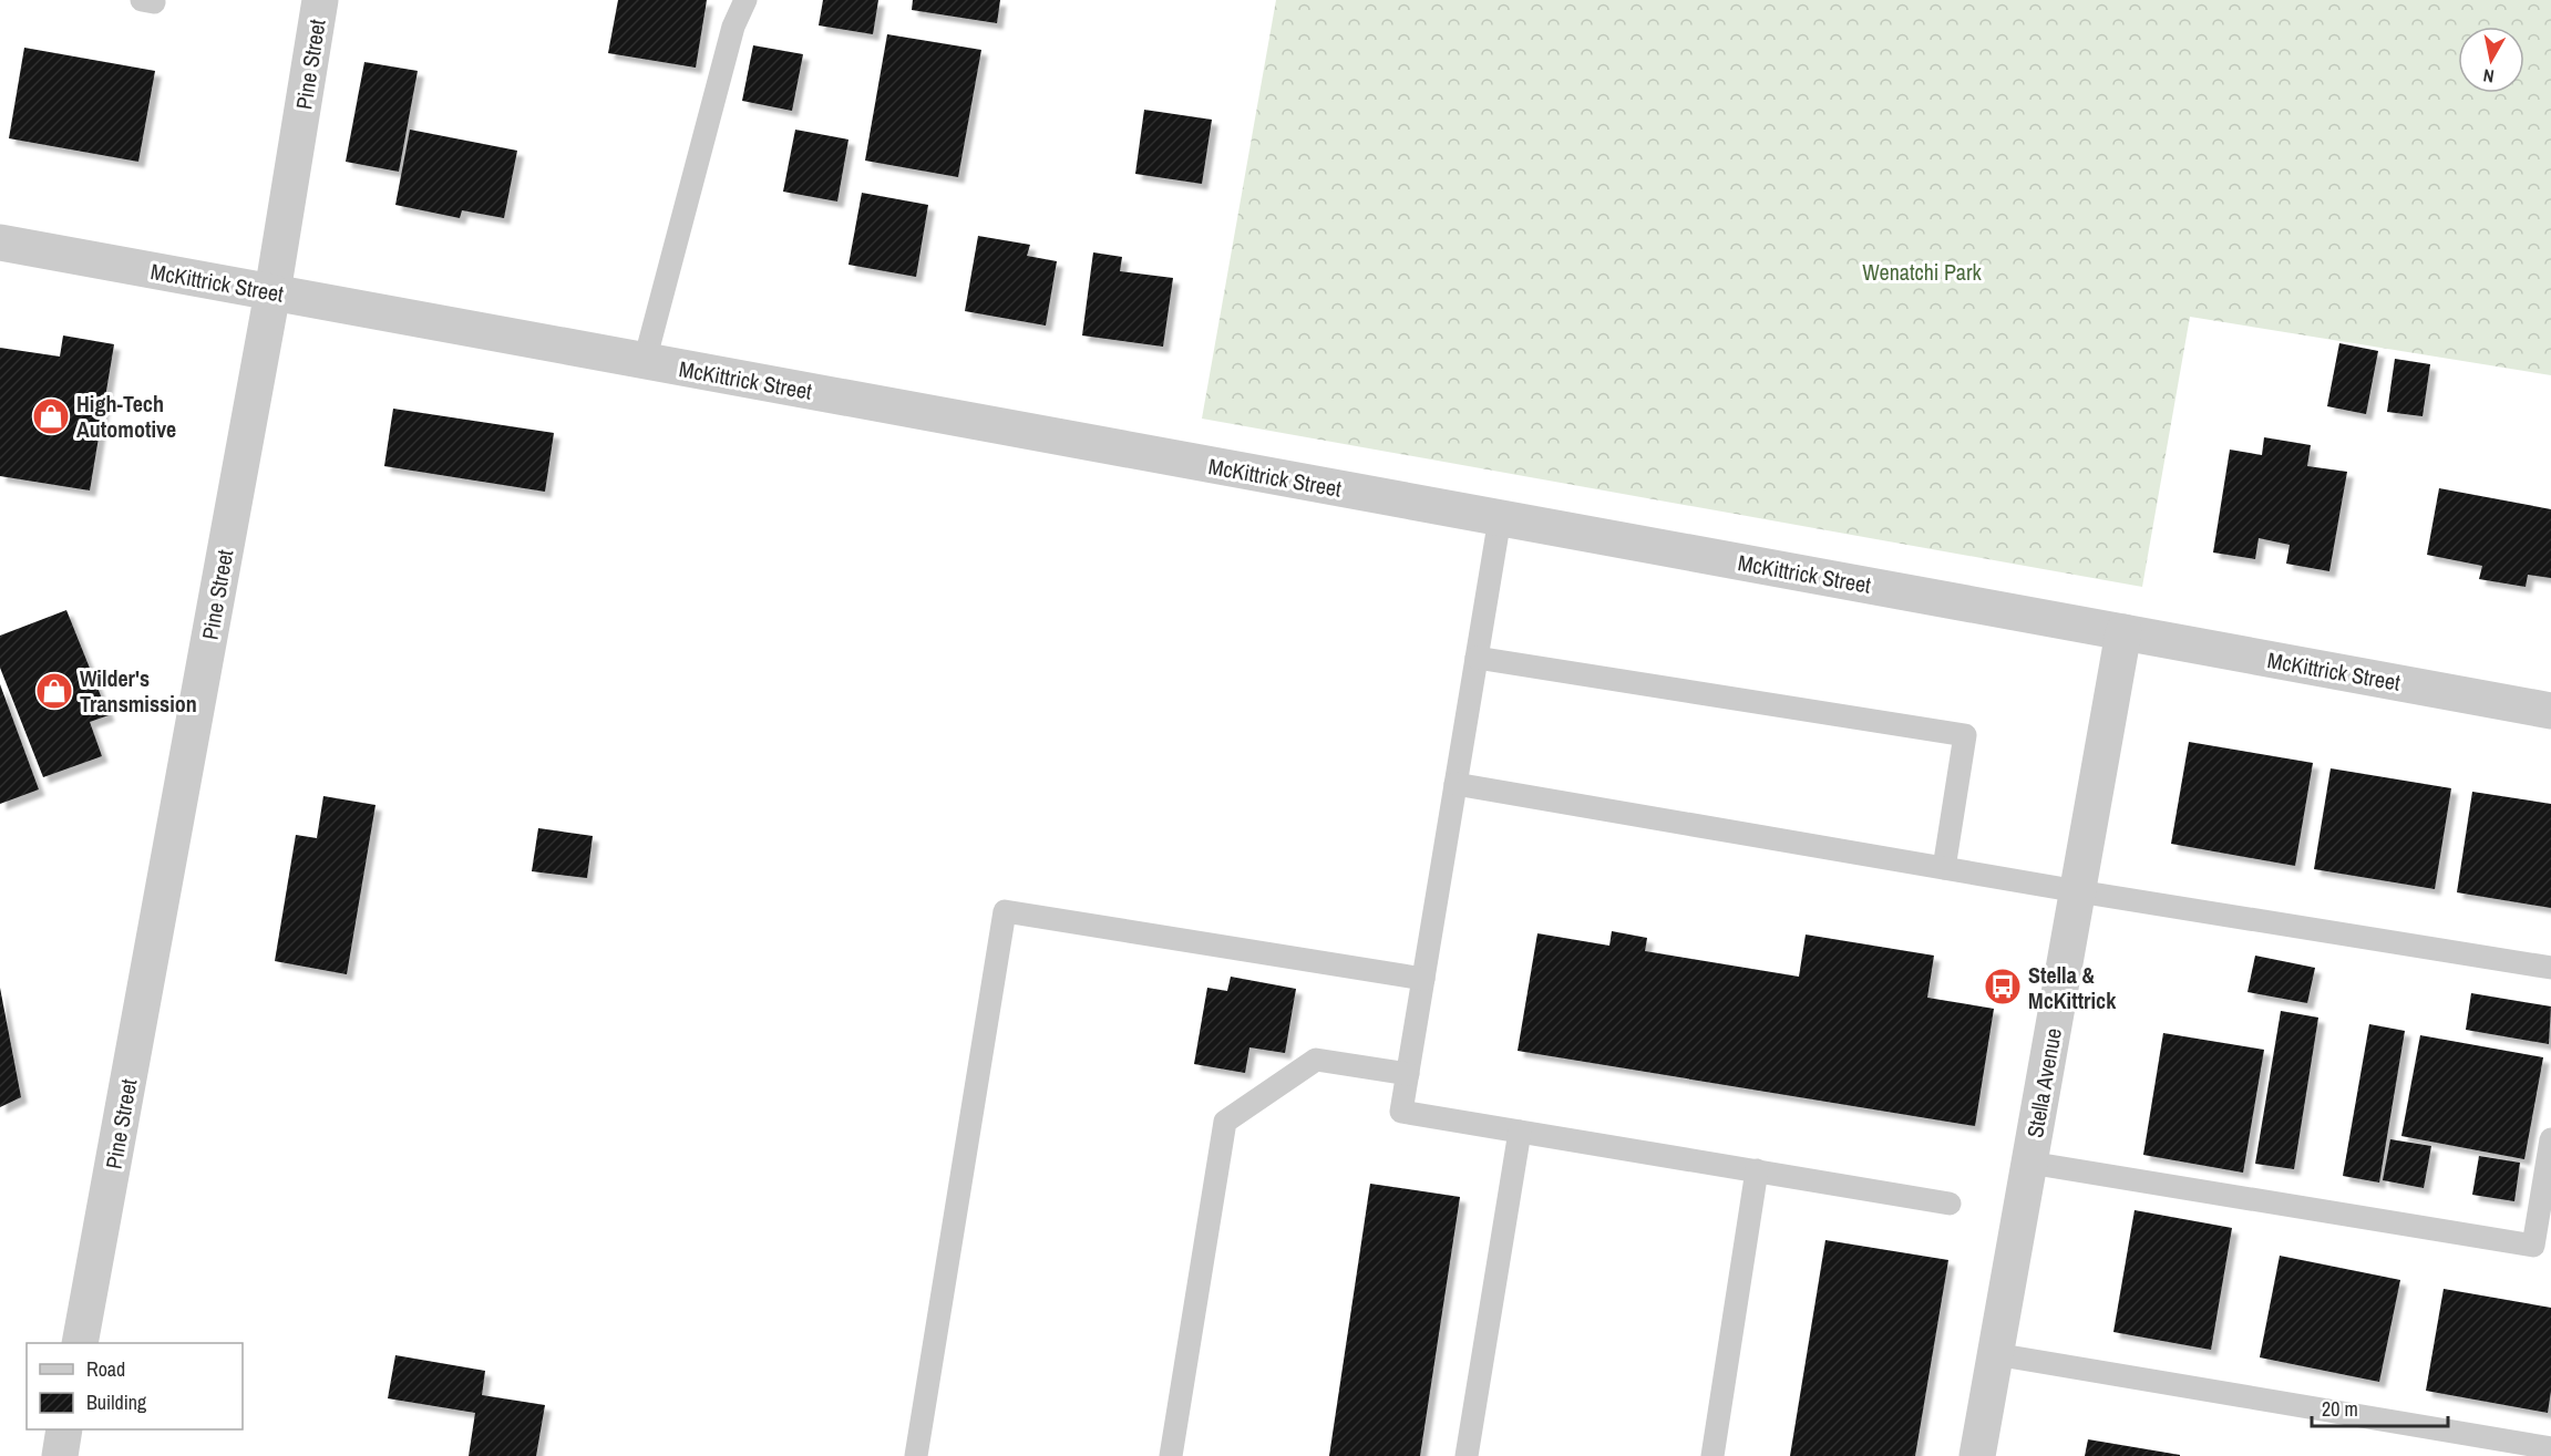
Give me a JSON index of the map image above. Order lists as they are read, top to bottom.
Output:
{
  "streets": {
    "street": ["Pine Street", "McKittrick Street", "Stella Avenue"]
  },
  "crossings": [
    ["Pine Street", "McKittrick Street"],
    ["McKittrick Street", "Stella Avenue"]
  ],
  "parks": ["Wenatchi Park"],
  "places": {
    "shop": ["High-Tech Automotive", "Wilder's Transmission"],
    "bus stop": ["Stella & McKittrick"]
  },
  "legend": ["Road", "Building"],
  "scale_bar": "20 m",
  "north": "bottom"
}
